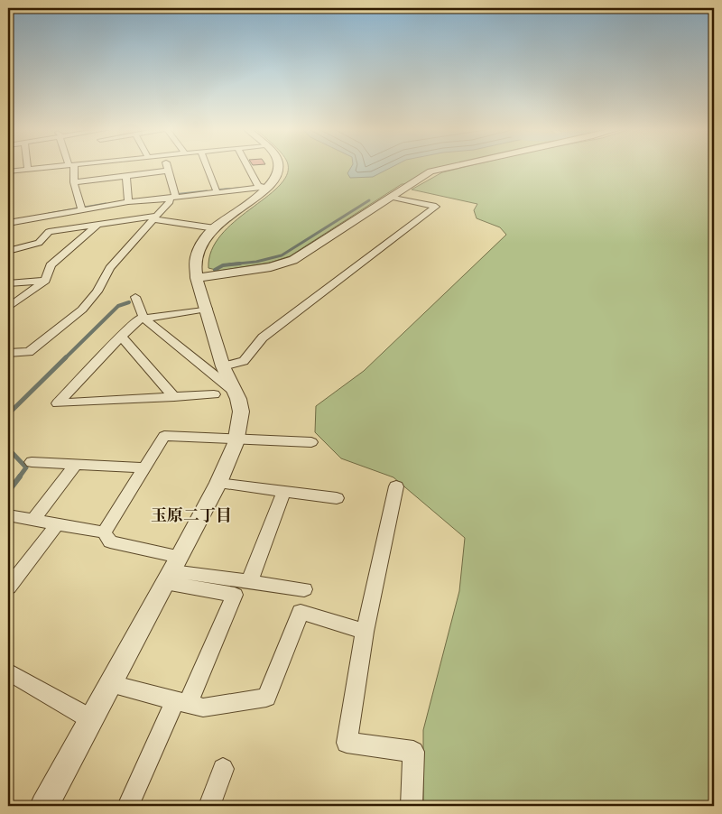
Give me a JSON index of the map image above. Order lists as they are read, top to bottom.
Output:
{
  "districts": ["玉原二丁目"]
}
